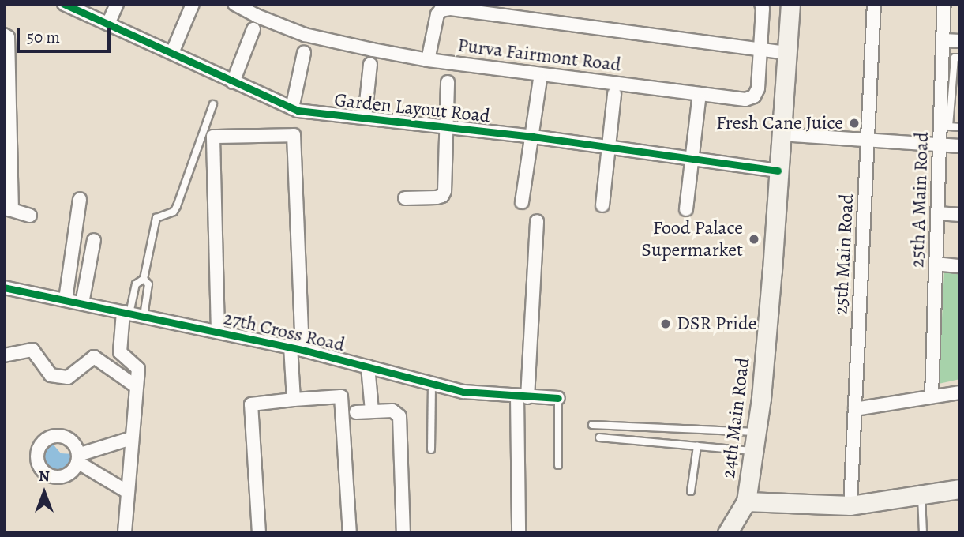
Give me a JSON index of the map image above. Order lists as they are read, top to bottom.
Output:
{
  "streets": {
    "street": [
      "Purva Fairmont Road",
      "Garden Layout Road",
      "25th A Main Road",
      "25th Main Road",
      "27th Cross Road",
      "24th Main Road"
    ]
  },
  "crossings": [
    ["Garden Layout Road", "24th Main Road"]
  ],
  "places": ["Fresh Cane Juice", "Food Palace Supermarket", "DSR Pride"],
  "scale_bar": "50 m",
  "north": "top"
}
